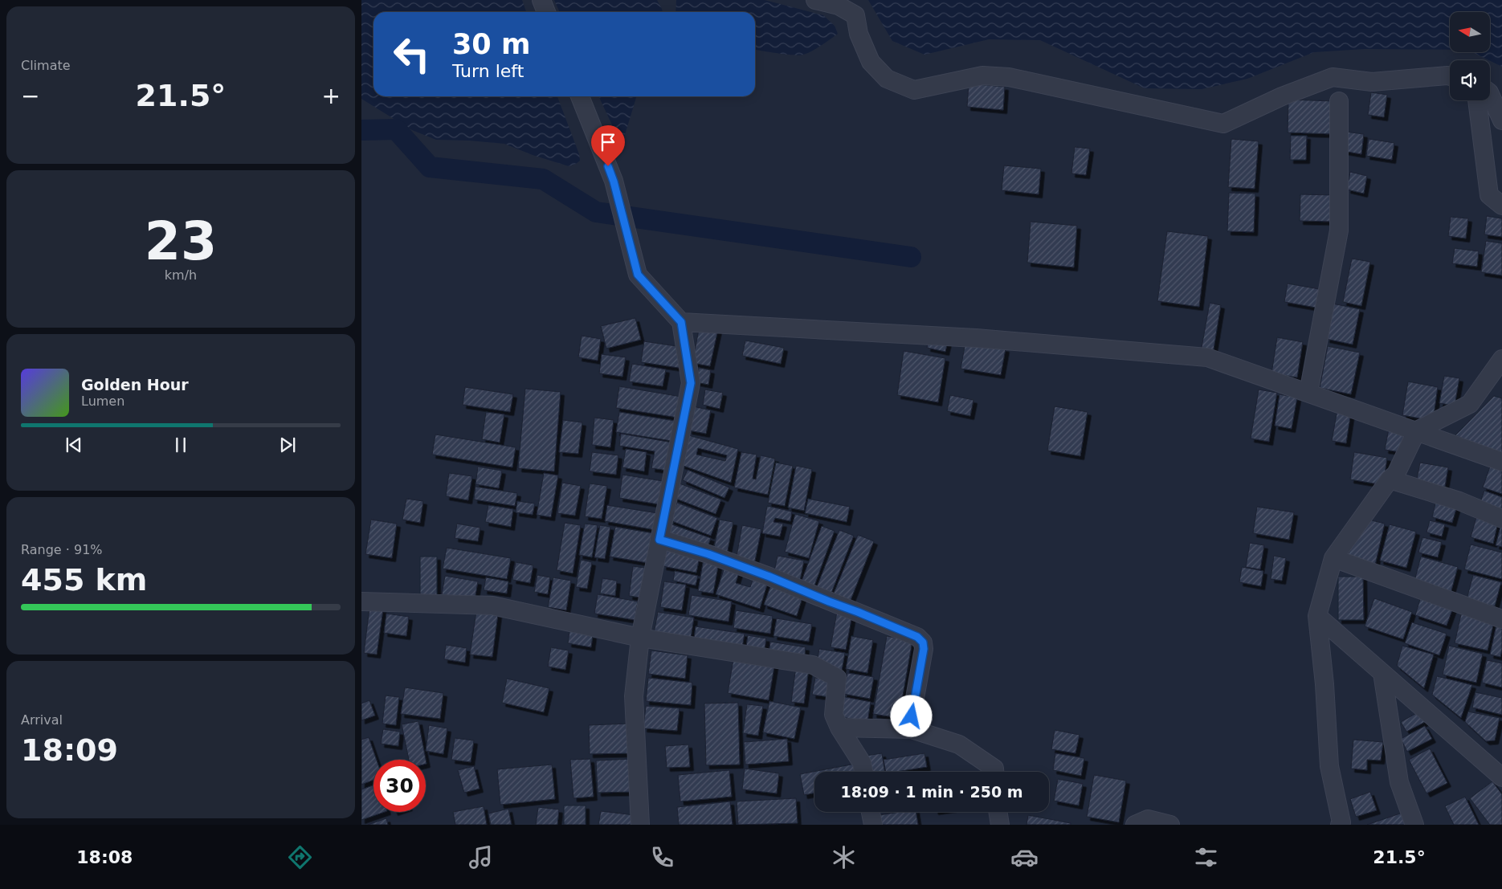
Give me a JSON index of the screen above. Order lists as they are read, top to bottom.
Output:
{
  "north": "left",
  "page": {
    "tile": [
      "Climate",
      ["23", "km/h"],
      ["Range · 91%", "455 km"],
      ["Arrival", "18:09"]
    ],
    "turn": ["30 m", "Turn left"],
    "heat": ["−", "21.5°", "+"],
    "song": ["Golden Hour", "Lumen"],
    "limit": "30",
    "trip": "18:09 · 1 min · 250 m",
    "tabs": ["18:08", "21.5°"]
  }
}
